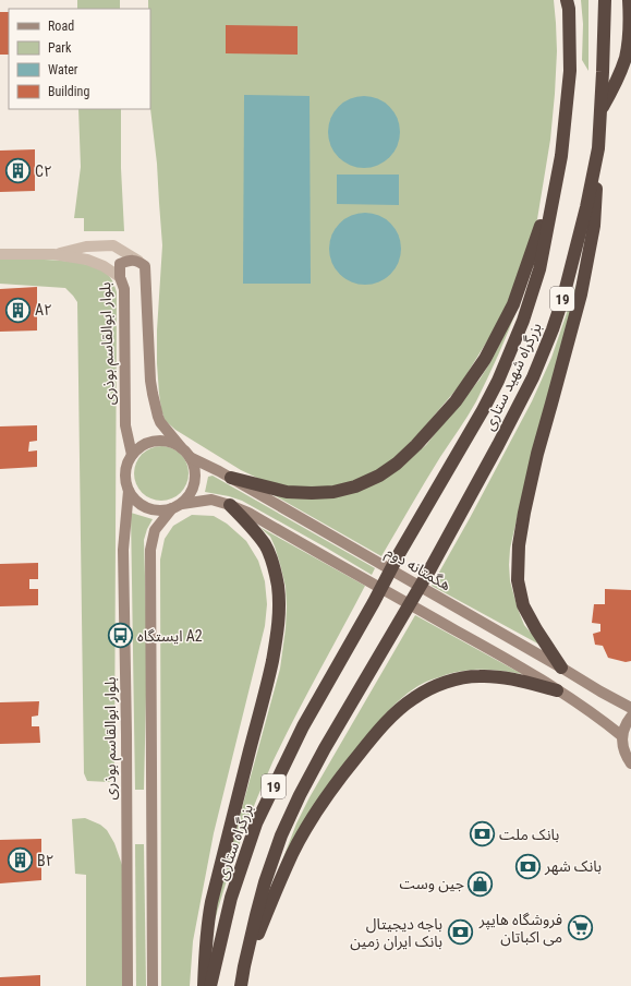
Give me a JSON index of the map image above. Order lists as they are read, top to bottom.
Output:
{
  "streets": {
    "highway": ["19", "بزرگراه شهید ستاری", "بزرگراه ستاری"],
    "main road": ["بلوار ابوالقاسم بوذری", "هگمتانه دوم"]
  },
  "crossings": [
    ["19", "بزرگراه شهید ستاری"],
    ["بلوار ابوالقاسم بوذری", "هگمتانه دوم"],
    ["بزرگراه شهید ستاری", "بزرگراه ستاری"]
  ],
  "places": {
    "building": ["C۲", "A۲", "B۲"],
    "bus stop": ["ایستگاه A2"],
    "bank": ["بانک ملت", "بانک شهر", "باجه دیجیتال بانک ایران زمین"],
    "shop": ["جین وست"],
    "supermarket": ["فروشگاه هایپر می اکباتان"]
  },
  "legend": [
    "Road",
    "Park",
    "Water",
    "Building"
  ]
}
